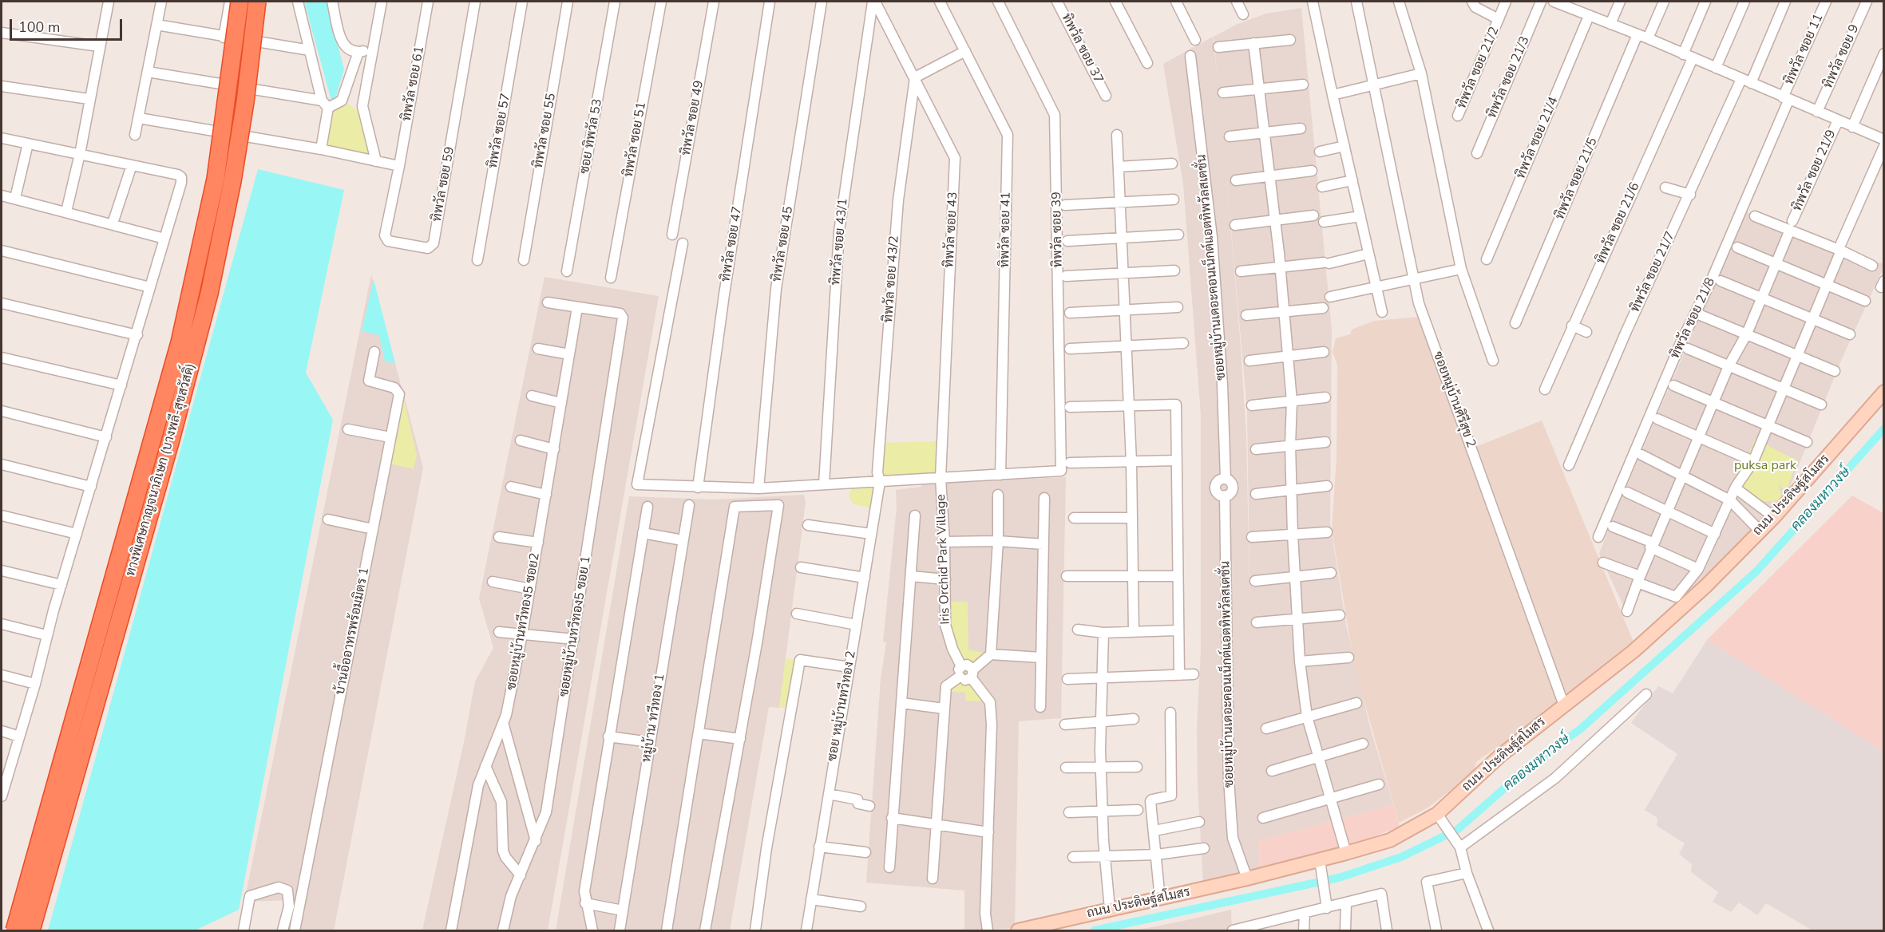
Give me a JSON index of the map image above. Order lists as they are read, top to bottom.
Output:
{
  "streets": {
    "highway": ["ทางพิเศษกาญจนาภิเษก (บางพลี-สุขสวัสดิ์)"],
    "street": [
      "ทิพวัล ซอย 37",
      "ทิพวัล ซอย 11",
      "ทิพวัล ซอย 9",
      "ทิพวัล ซอย 21/2",
      "ทิพวัล ซอย 21/3",
      "ทิพวัล ซอย 61",
      "ทิพวัล ซอย 49",
      "ทิพวัล ซอย 57",
      "ทิพวัล ซอย 55",
      "ซอย ทิพวัล 53",
      "ทิพวัล ซอย 21/4",
      "ทิพวัล ซอย 51",
      "ทิพวัล ซอย 21/9",
      "ทิพวัล ซอย 21/5",
      "ทิพวัล ซอย 59",
      "ทิพวัล ซอย 21/6",
      "ทิพวัล ซอย 43",
      "ทิพวัล ซอย 41",
      "ทิพวัล ซอย 39",
      "ทิพวัล ซอย 43/1",
      "ทิพวัล ซอย 47",
      "ทิพวัล ซอย 45",
      "ซอยหมู่บ้านเดอะคอนเน็กต์แอตทิพวัลสเตชั่น",
      "ทิพวัล ซอย 21/7",
      "ทิพวัล ซอย 43/2",
      "ทิพวัล ซอย 21/8",
      "ซอยหมู่บ้านศิรีสุข 2",
      "ถนน ประดิษฐ์สโมสร",
      "Iris Orchid Park Village",
      "ซอยหมู่บ้านทวีทอง5 ซอย2",
      "ซอยหมู่บ้านทวีทอง5 ซอย 1",
      "บ้านอื้ออาทรพร้อมมิตร 1",
      "ซอย หมู่บ้านทวีทอง 2",
      "หมู่บ้าน ทวีทอง 1"
    ]
  },
  "crossings": [
    ["ทิพวัล ซอย 11", "ทิพวัล ซอย 21/8"],
    ["ทิพวัล ซอย 61", "ทิพวัล ซอย 59"],
    ["ทิพวัล ซอย 43", "ทิพวัล ซอย 43/1"],
    ["ทิพวัล ซอย 43", "ทิพวัล ซอย 43/2"],
    ["ทิพวัล ซอย 43", "Iris Orchid Park Village"],
    ["ทิพวัล ซอย 41", "ทิพวัล ซอย 39"],
    ["ซอยหมู่บ้านเดอะคอนเน็กต์แอตทิพวัลสเตชั่น", "ถนน ประดิษฐ์สโมสร"],
    ["ทิพวัล ซอย 43/2", "ซอย หมู่บ้านทวีทอง 2"],
    ["ซอยหมู่บ้านศิรีสุข 2", "ถนน ประดิษฐ์สโมสร"],
    ["ซอยหมู่บ้านทวีทอง5 ซอย2", "ซอยหมู่บ้านทวีทอง5 ซอย 1"]
  ],
  "water": ["คลองมหาวงษ์"],
  "parks": ["puksa park"],
  "scale_bar": "100 m"
}
